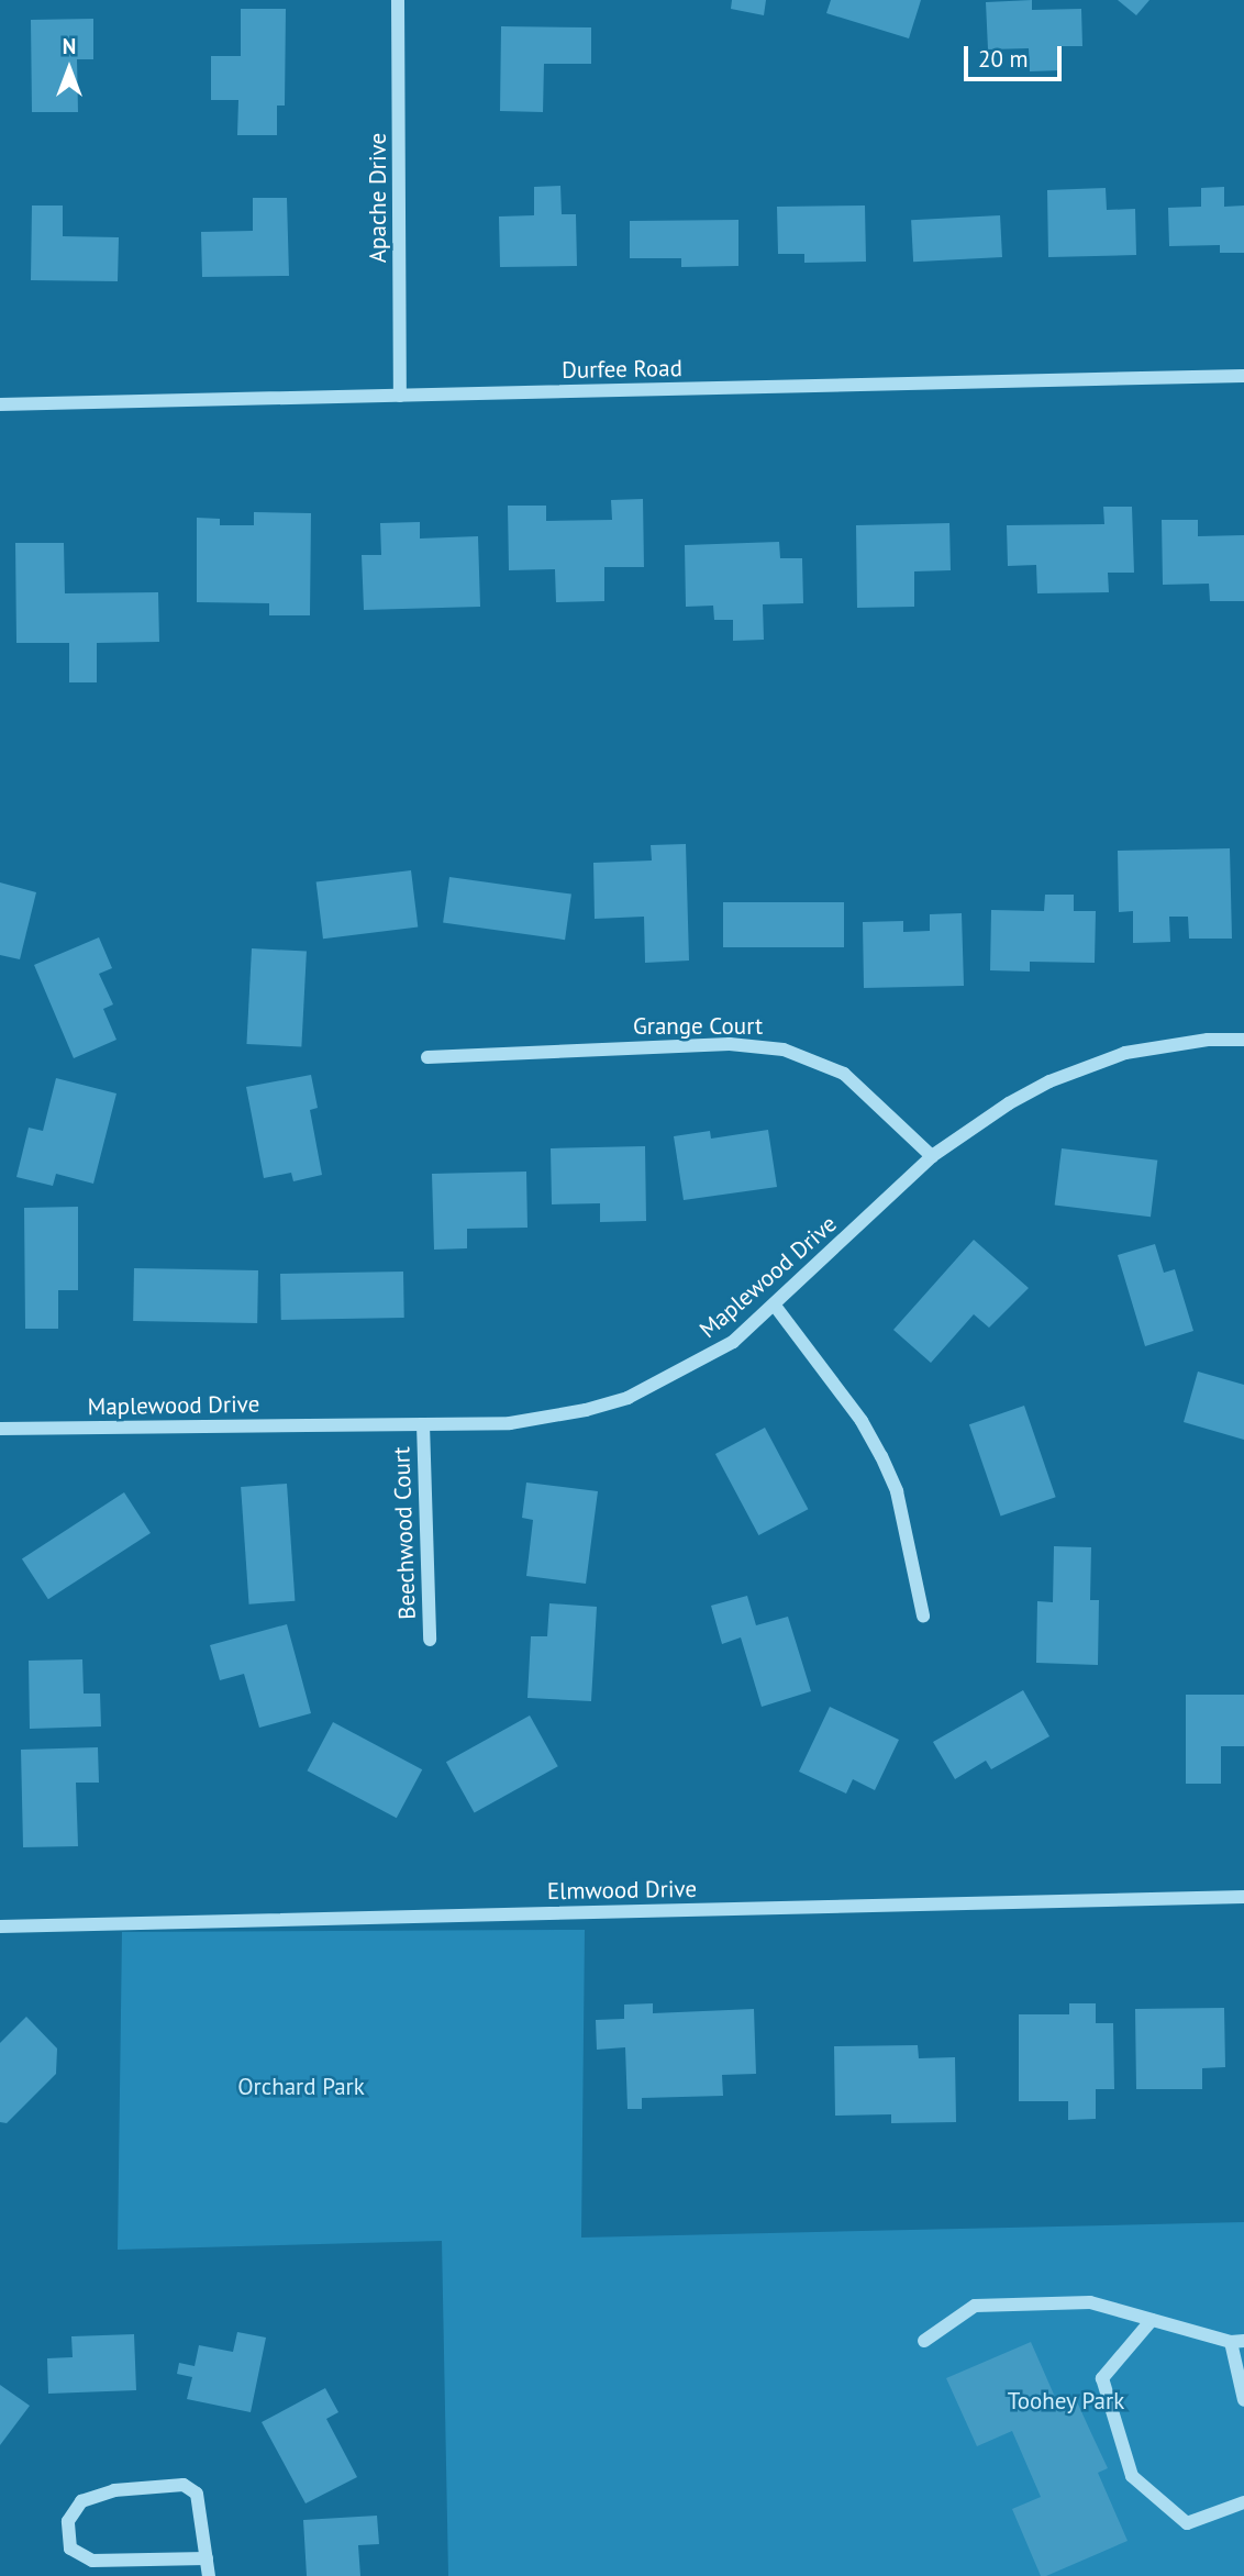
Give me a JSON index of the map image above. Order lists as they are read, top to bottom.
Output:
{
  "streets": {
    "street": [
      "Apache Drive",
      "Durfee Road",
      "Grange Court",
      "Maplewood Drive",
      "Beechwood Court",
      "Elmwood Drive"
    ]
  },
  "crossings": [
    ["Apache Drive", "Durfee Road"],
    ["Grange Court", "Maplewood Drive"],
    ["Maplewood Drive", "Beechwood Court"]
  ],
  "parks": ["Orchard Park", "Toohey Park"],
  "scale_bar": "20 m",
  "north": "top"
}
